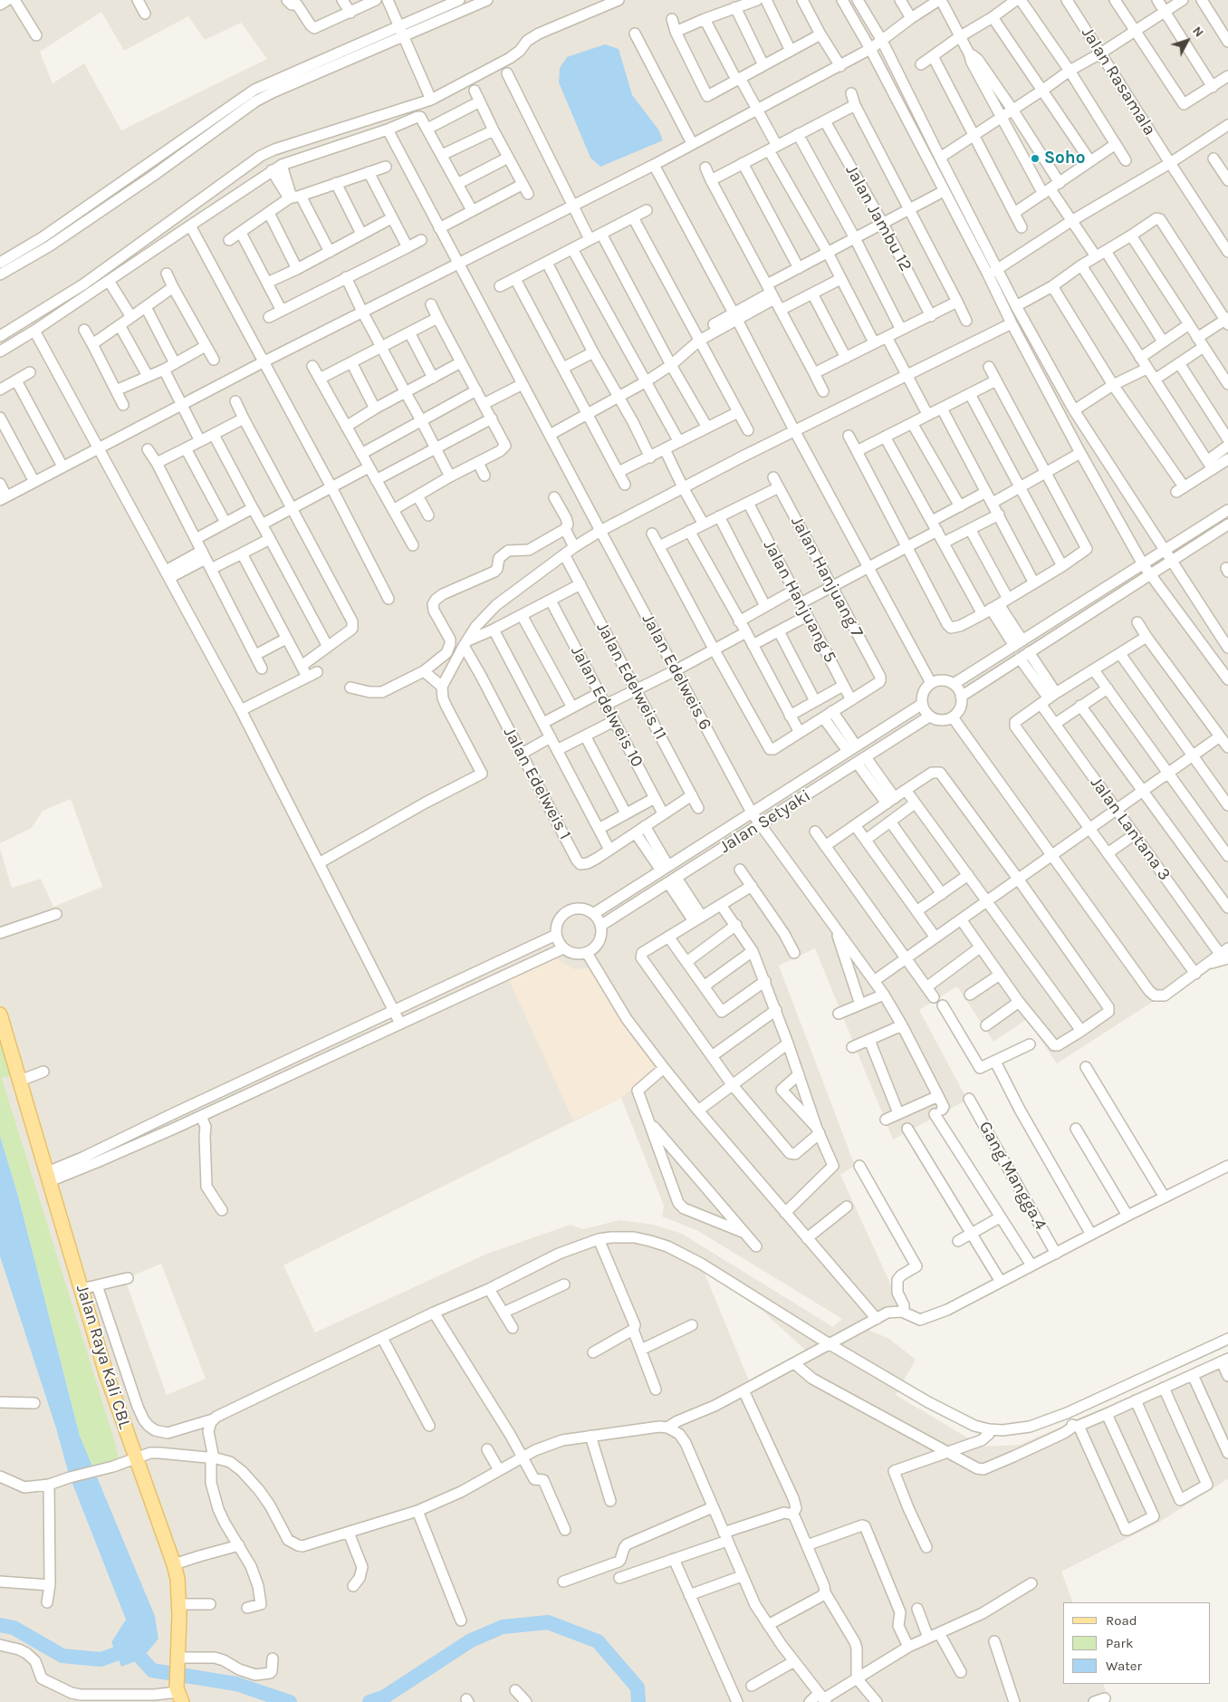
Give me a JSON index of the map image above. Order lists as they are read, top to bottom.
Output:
{
  "streets": {
    "main road": ["Jalan Raya Kali CBL"],
    "street": [
      "Jalan Rasamala",
      "Jalan Jambu 12",
      "Jalan Hanjuang 7",
      "Jalan Hanjuang 5",
      "Jalan Edelweis 6",
      "Jalan Edelweis 11",
      "Jalan Edelweis 10",
      "Jalan Edelweis 1",
      "Jalan Setyaki",
      "Jalan Lantana 3",
      "Gang Mangga.4"
    ]
  },
  "crossings": [
    ["Jalan Hanjuang 7", "Jalan Hanjuang 5"],
    ["Jalan Edelweis 6", "Jalan Setyaki"],
    ["Jalan Edelweis 11", "Jalan Edelweis 1"],
    ["Jalan Edelweis 10", "Jalan Edelweis 1"]
  ],
  "places": ["Soho"],
  "legend": ["Road", "Park", "Water"],
  "north": "top right"
}
